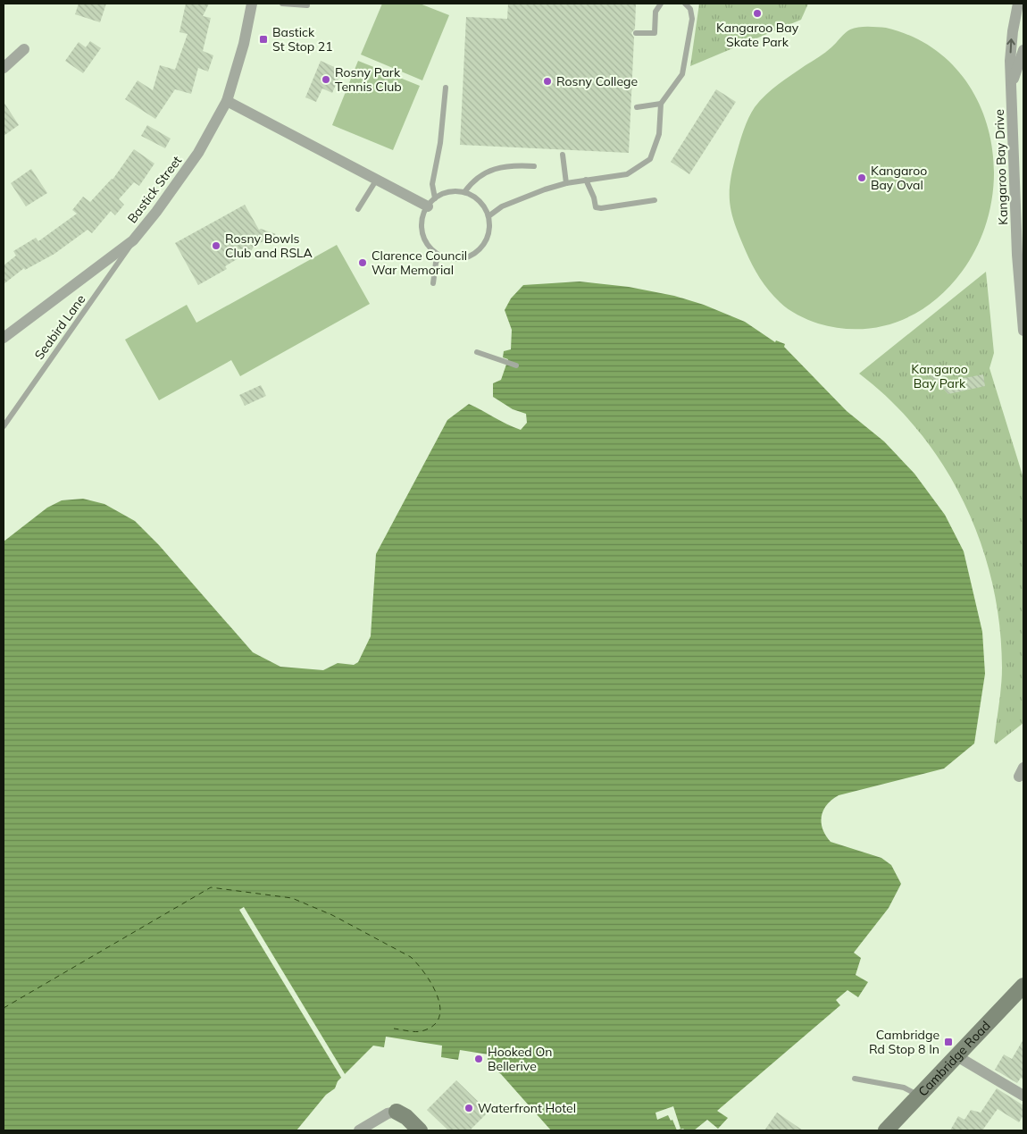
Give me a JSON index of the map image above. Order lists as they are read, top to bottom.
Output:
{
  "streets": {
    "main road": ["Cambridge Road"],
    "street": ["Kangaroo Bay Drive", "Bastick Street"],
    "lane": ["Seabird Lane"]
  },
  "crossings": [
    ["Bastick Street", "Seabird Lane"]
  ],
  "parks": ["Kangaroo Bay Park"],
  "places": {
    "other": [
      "Kangaroo Bay Skate Park",
      "Rosny Park Tennis Club",
      "Rosny College",
      "Kangaroo Bay Oval",
      "Rosny Bowls Club and RSLA",
      "Clarence Council War Memorial",
      "Hooked On Bellerive",
      "Waterfront Hotel"
    ],
    "transit": ["Bastick St Stop 21", "Cambridge Rd Stop 8 In"]
  }
}
